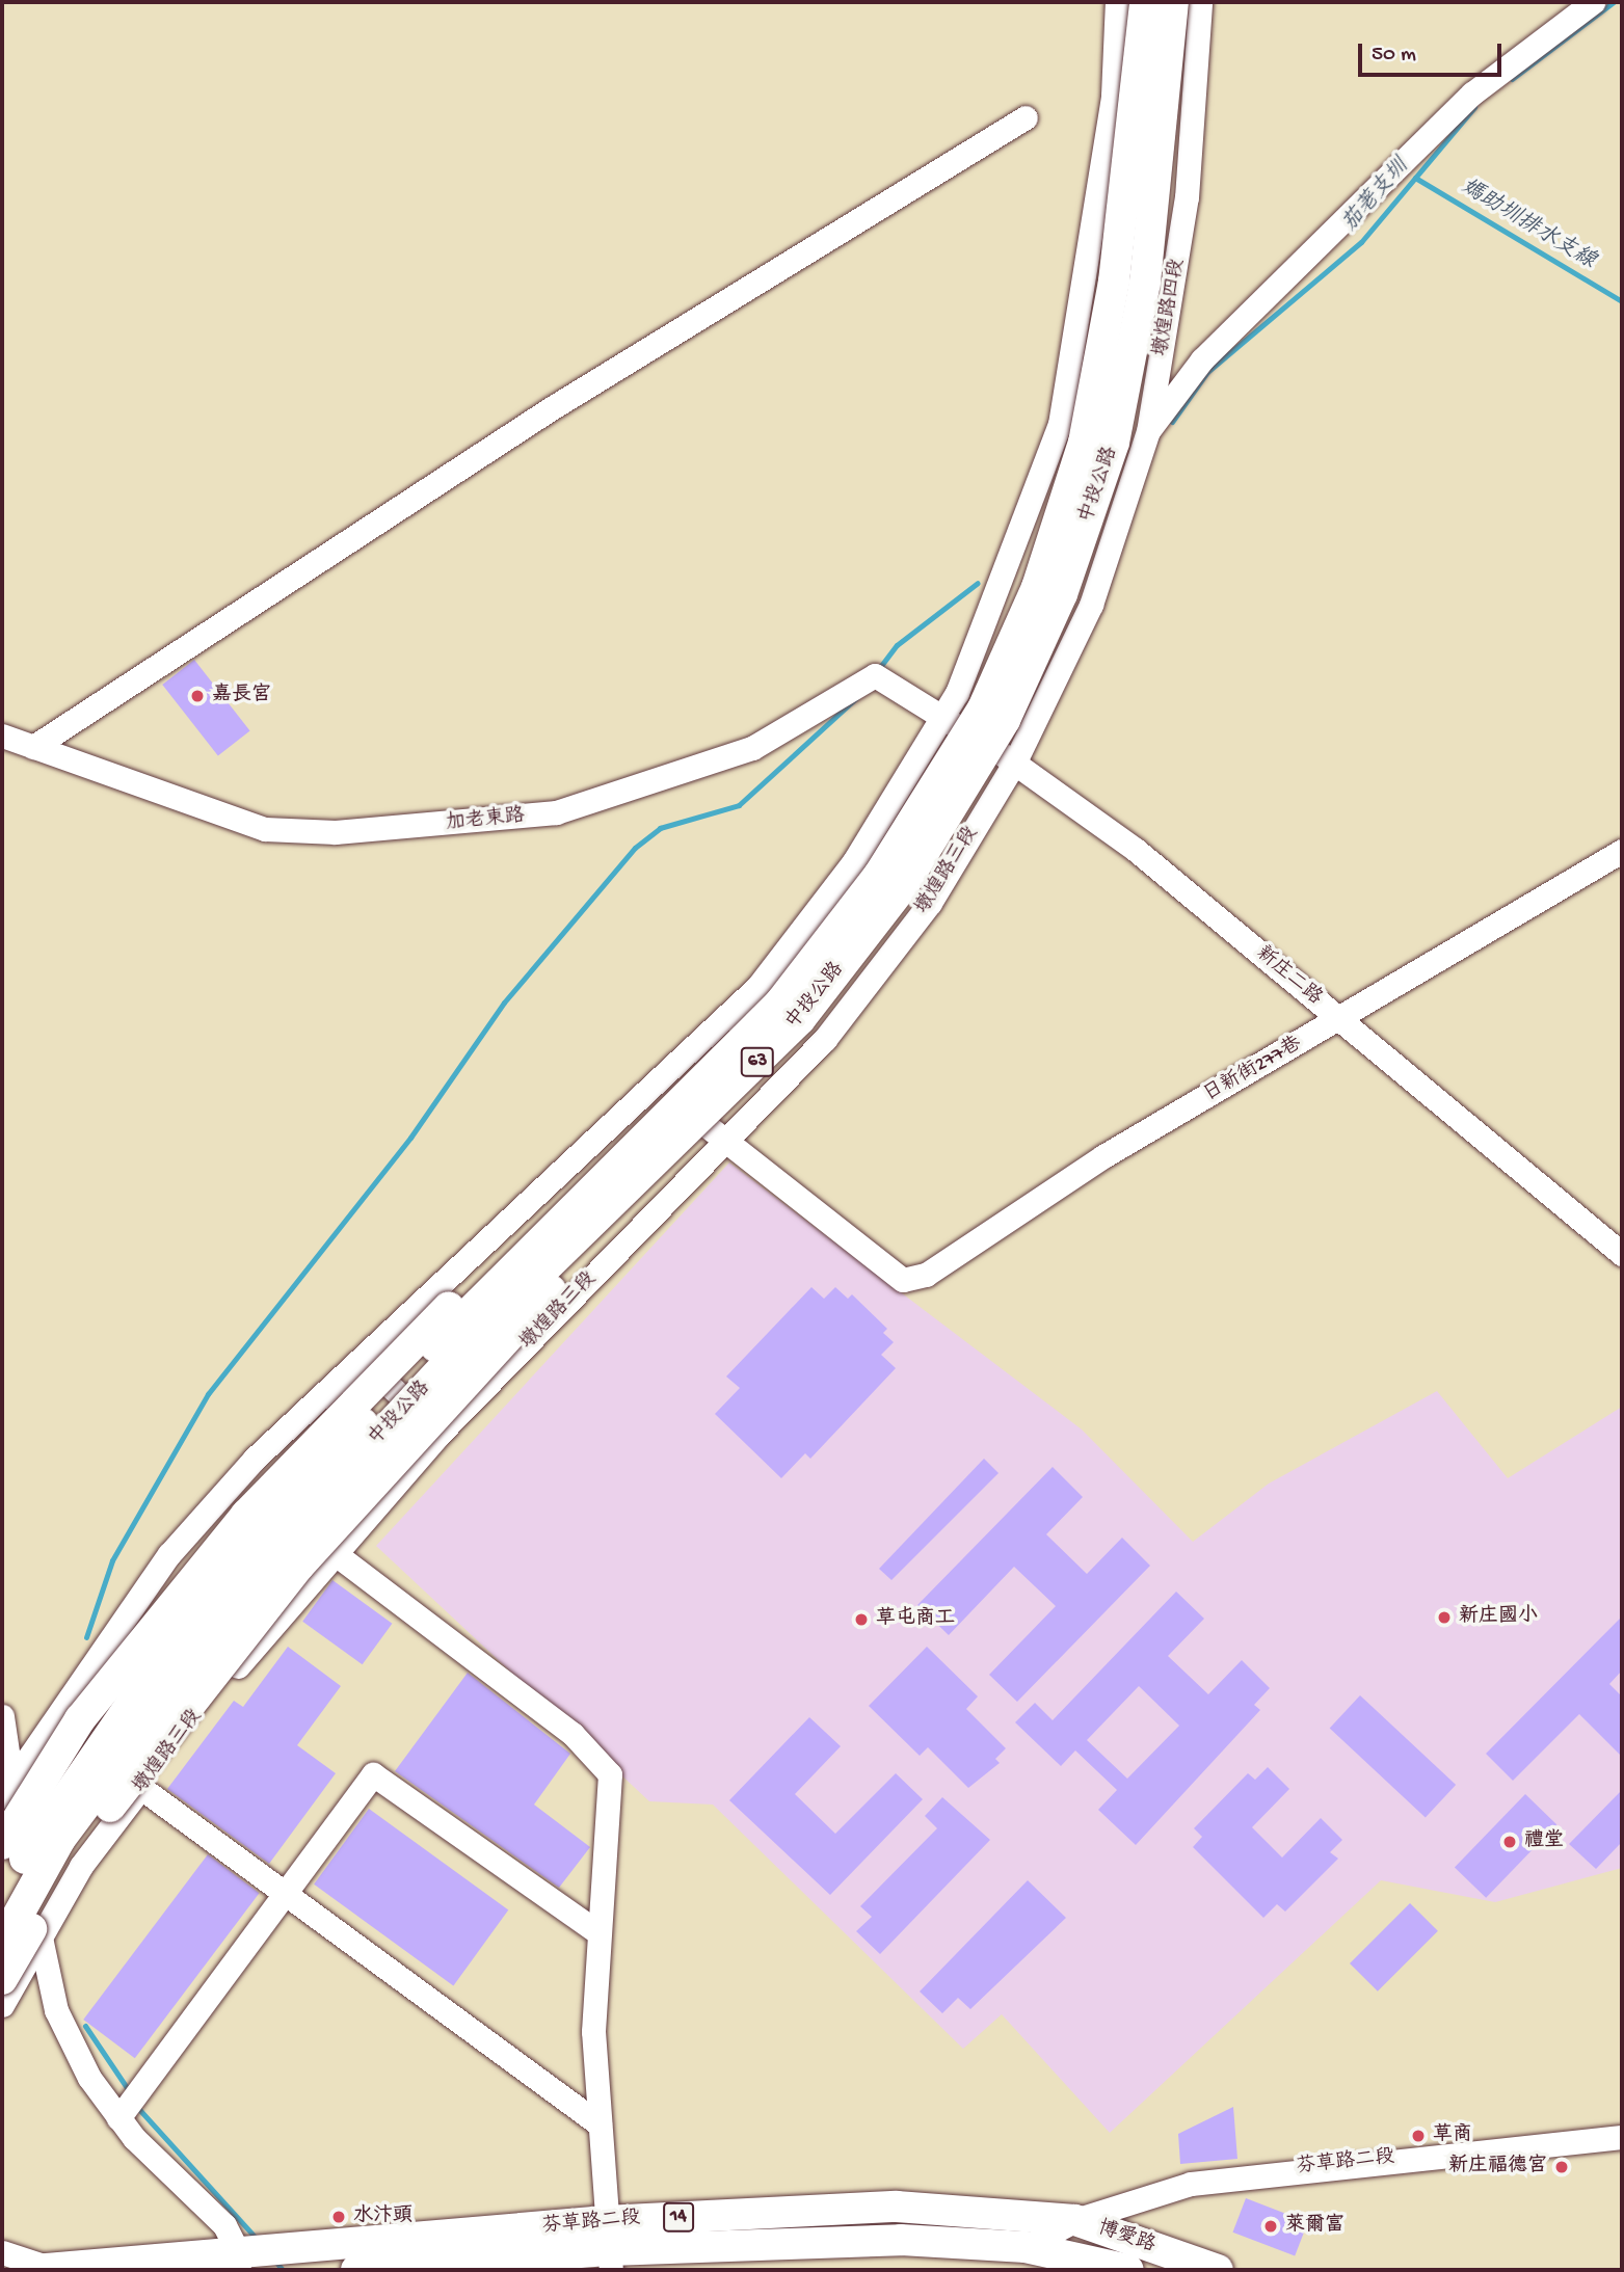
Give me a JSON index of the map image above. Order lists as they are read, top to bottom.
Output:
{
  "streets": {
    "main road": [
      "中投公路",
      "63",
      "芬草路二段",
      "14",
      "博愛路"
    ],
    "street": [
      "墩煌路四段",
      "加老東路",
      "墩煌路三段",
      "新庄二路",
      "日新街277巷"
    ]
  },
  "crossings": [
    ["墩煌路四段", "墩煌路三段"],
    ["加老東路", "新庄二路"],
    ["墩煌路三段", "新庄二路"],
    ["墩煌路三段", "日新街277巷"],
    ["新庄二路", "日新街277巷"],
    ["芬草路二段", "14"],
    ["芬草路二段", "博愛路"]
  ],
  "water": ["茄荖支圳", "媽助圳排水支線"],
  "places": [
    "嘉長宮",
    "新庄國小",
    "草屯商工",
    "禮堂",
    "草商",
    "新庄福德宮",
    "水汴頭",
    "萊爾富"
  ],
  "scale_bar": "50 m"
}
